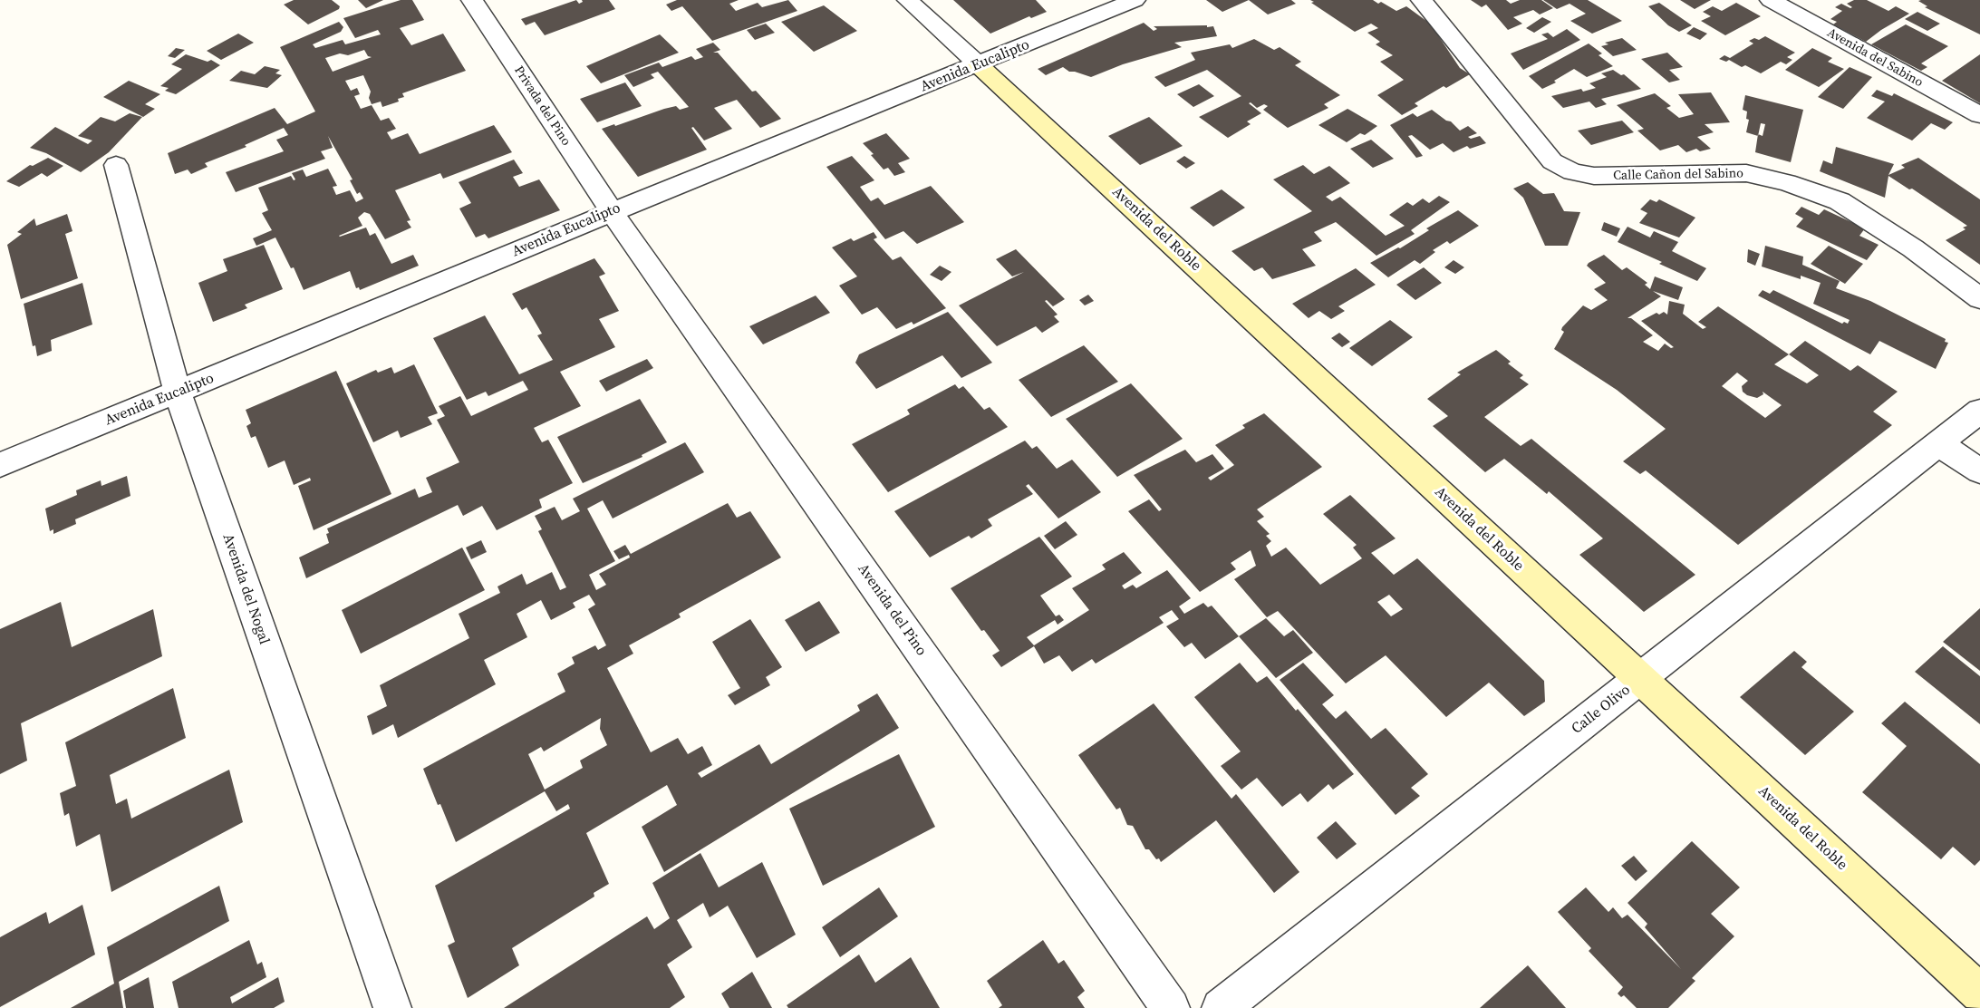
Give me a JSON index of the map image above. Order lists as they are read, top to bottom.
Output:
{
  "streets": {
    "street": [
      "Avenida del Sabino",
      "Avenida Eucalipto",
      "Privada del Pino",
      "Calle Cañon del Sabino",
      "Avenida del Roble",
      "Avenida del Nogal",
      "Avenida del Pino",
      "Calle Olivo"
    ]
  },
  "crossings": [
    ["Avenida Eucalipto", "Privada del Pino"],
    ["Avenida Eucalipto", "Avenida del Roble"],
    ["Avenida Eucalipto", "Avenida del Nogal"],
    ["Avenida Eucalipto", "Avenida del Pino"],
    ["Privada del Pino", "Avenida del Pino"],
    ["Avenida del Roble", "Calle Olivo"]
  ]
}
